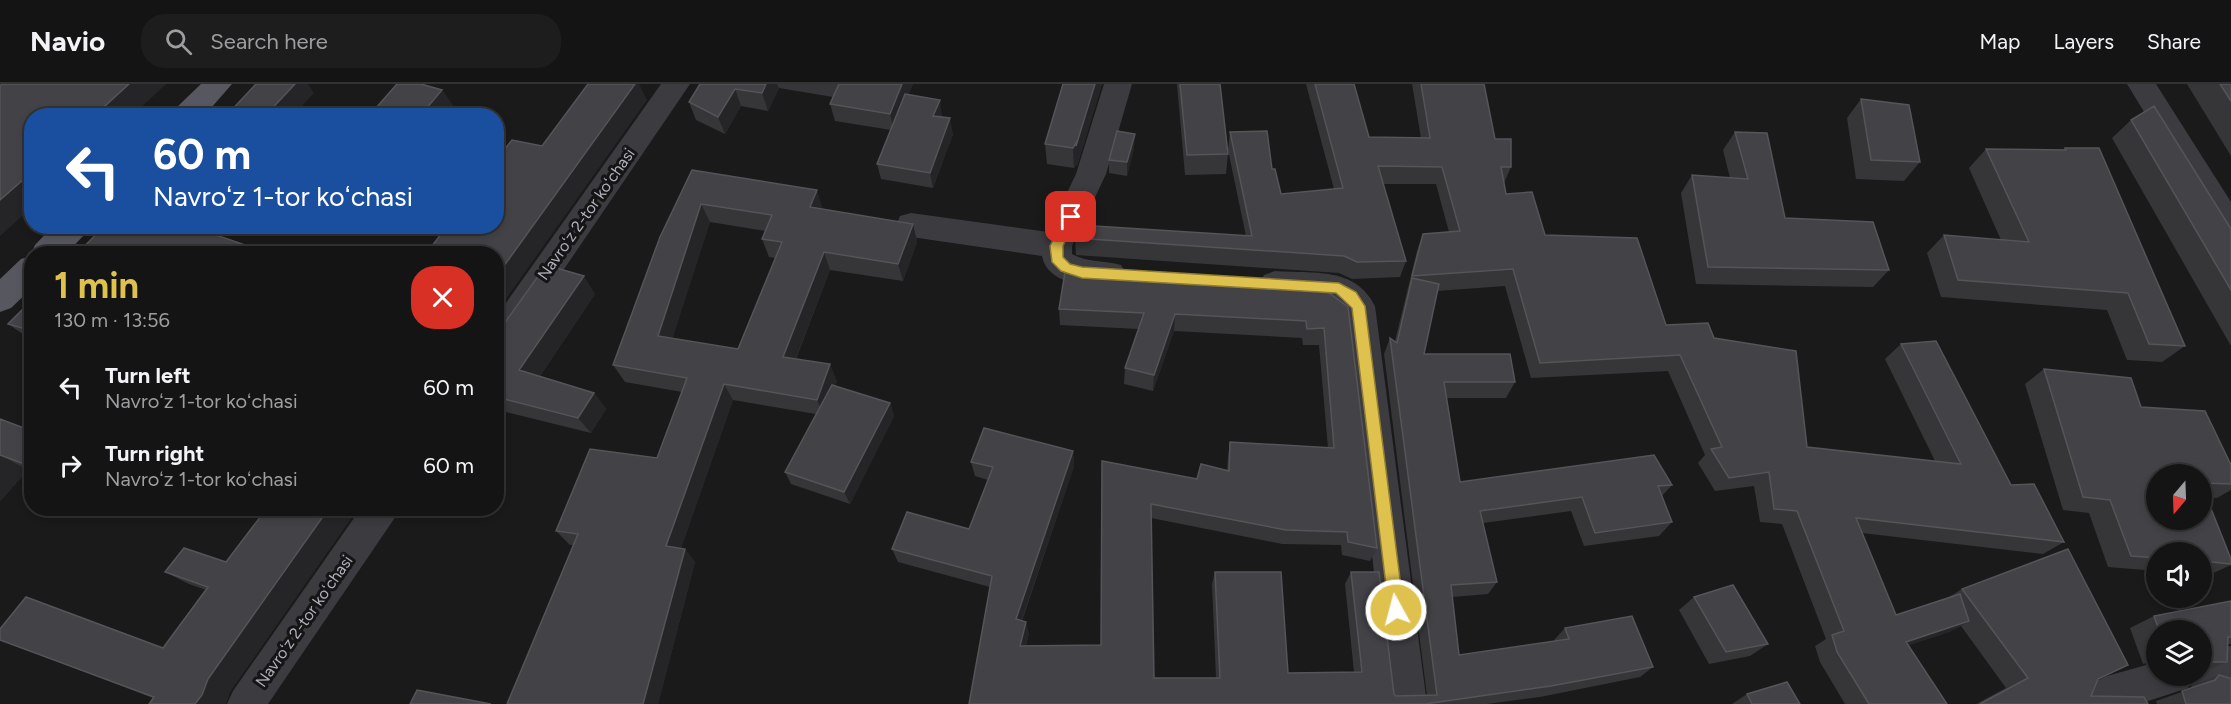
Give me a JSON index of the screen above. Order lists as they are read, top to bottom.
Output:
{
  "streets": {
    "street": ["Navroʻz 2-tor koʻchasi"]
  },
  "north": "bottom",
  "page": {
    "header": "Navio",
    "search": "Search here",
    "nav": ["Map", "Layers", "Share"],
    "turn": ["60 m", "Navroʻz 1-tor koʻchasi"],
    "heading": ["1 min", "130 m · 13:56"],
    "list": [
      {
        "name": "Turn left",
        "note": "Navroʻz 1-tor koʻchasi",
        "value": "60 m"
      },
      {
        "name": "Turn right",
        "note": "Navroʻz 1-tor koʻchasi",
        "value": "60 m"
      }
    ]
  }
}
